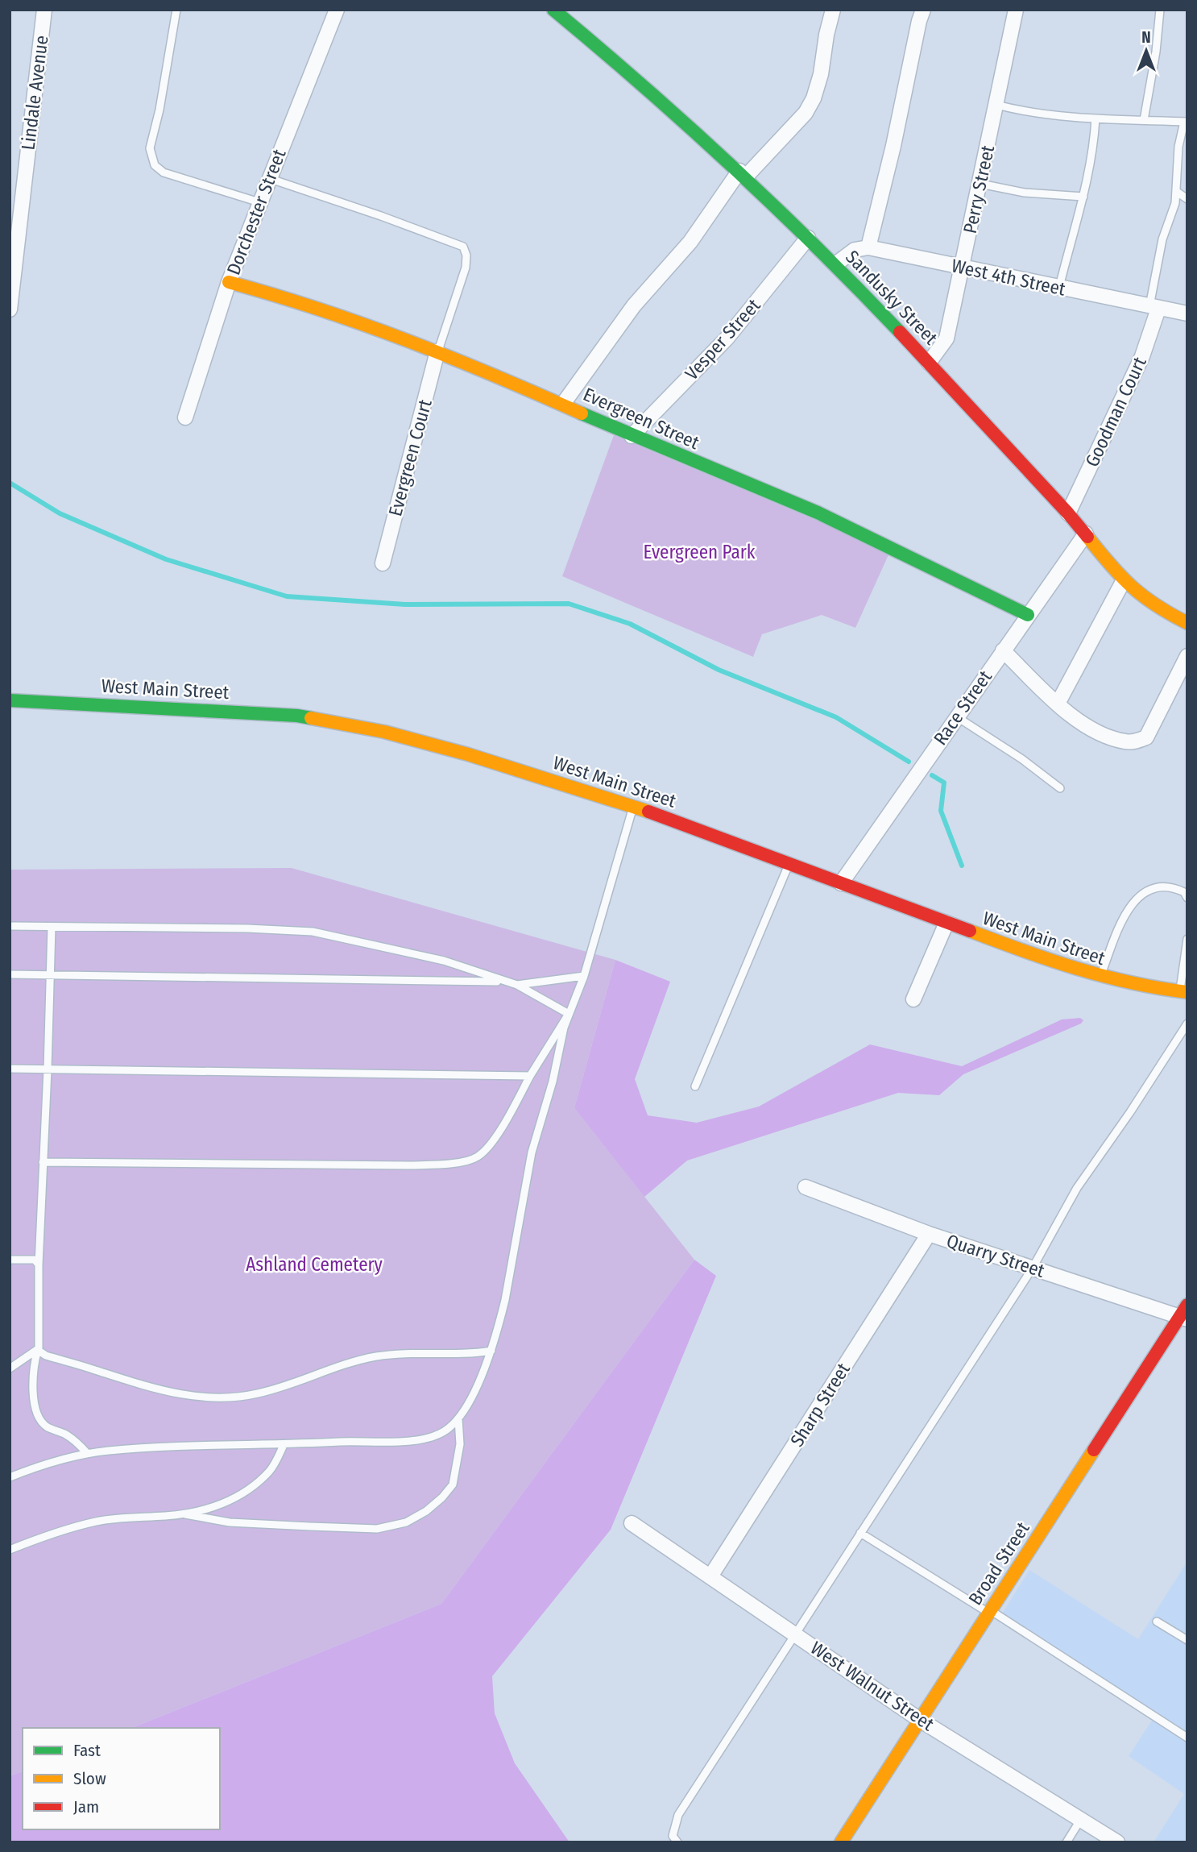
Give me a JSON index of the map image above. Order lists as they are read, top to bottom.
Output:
{
  "streets": {
    "street": [
      "Lindale Avenue",
      "Perry Street",
      "Dorchester Street",
      "West 4th Street",
      "Sandusky Street",
      "Vesper Street",
      "Goodman Court",
      "Evergreen Street",
      "Evergreen Court",
      "West Main Street",
      "Race Street",
      "Quarry Street",
      "Sharp Street",
      "Broad Street",
      "West Walnut Street"
    ]
  },
  "crossings": [
    ["Perry Street", "West 4th Street"],
    ["Perry Street", "Sandusky Street"],
    ["Dorchester Street", "Evergreen Street"],
    ["West 4th Street", "Goodman Court"],
    ["Sandusky Street", "Vesper Street"],
    ["Sandusky Street", "Goodman Court"],
    ["Sandusky Street", "Race Street"],
    ["Vesper Street", "Evergreen Street"],
    ["Evergreen Street", "Evergreen Court"],
    ["Evergreen Street", "Race Street"],
    ["West Main Street", "Race Street"],
    ["Quarry Street", "Sharp Street"],
    ["Quarry Street", "Broad Street"],
    ["Sharp Street", "West Walnut Street"],
    ["Broad Street", "West Walnut Street"]
  ],
  "parks": ["Evergreen Park", "Ashland Cemetery"],
  "legend": ["Fast", "Slow", "Jam"],
  "north": "top"
}
